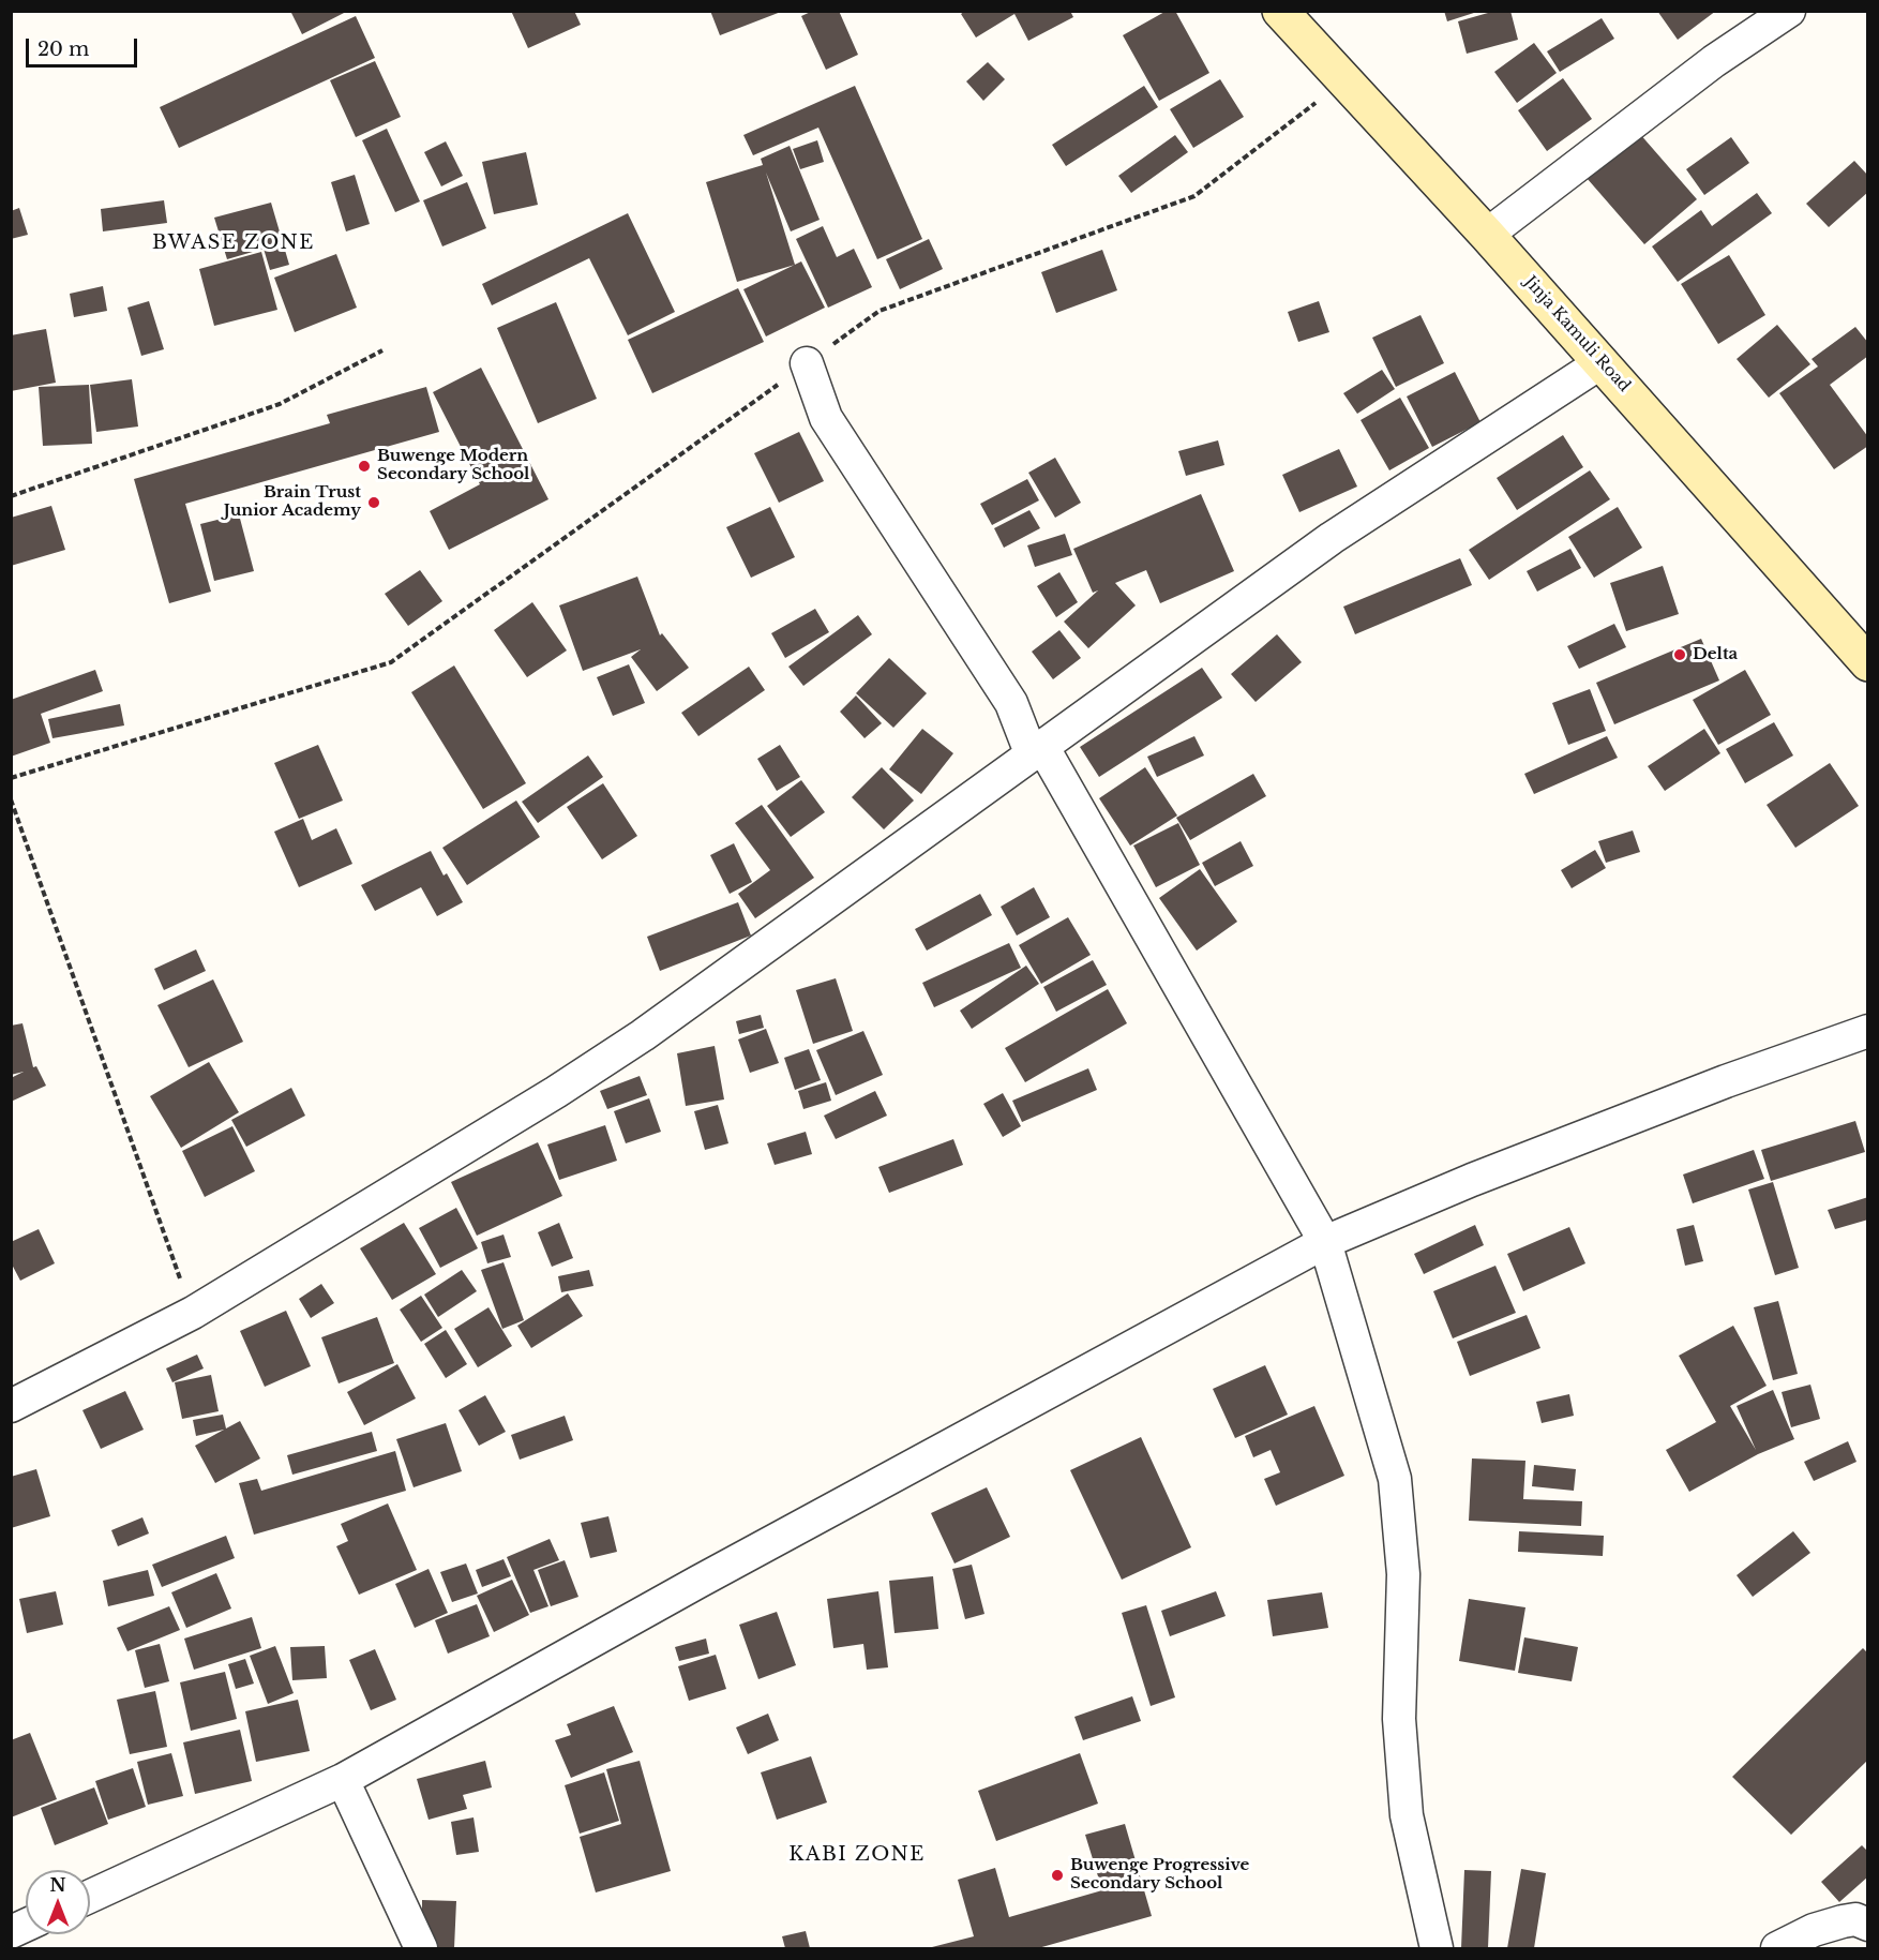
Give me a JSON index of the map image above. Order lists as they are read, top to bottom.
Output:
{
  "streets": {
    "main road": ["Jinja Kamuli Road"]
  },
  "districts": ["BWASE ZONE", "KABI ZONE"],
  "places": [
    "Buwenge Modern Secondary School",
    "Brain Trust Junior Academy",
    "Delta",
    "Buwenge Progressive Secondary School"
  ],
  "scale_bar": "20 m",
  "north": "top"
}
